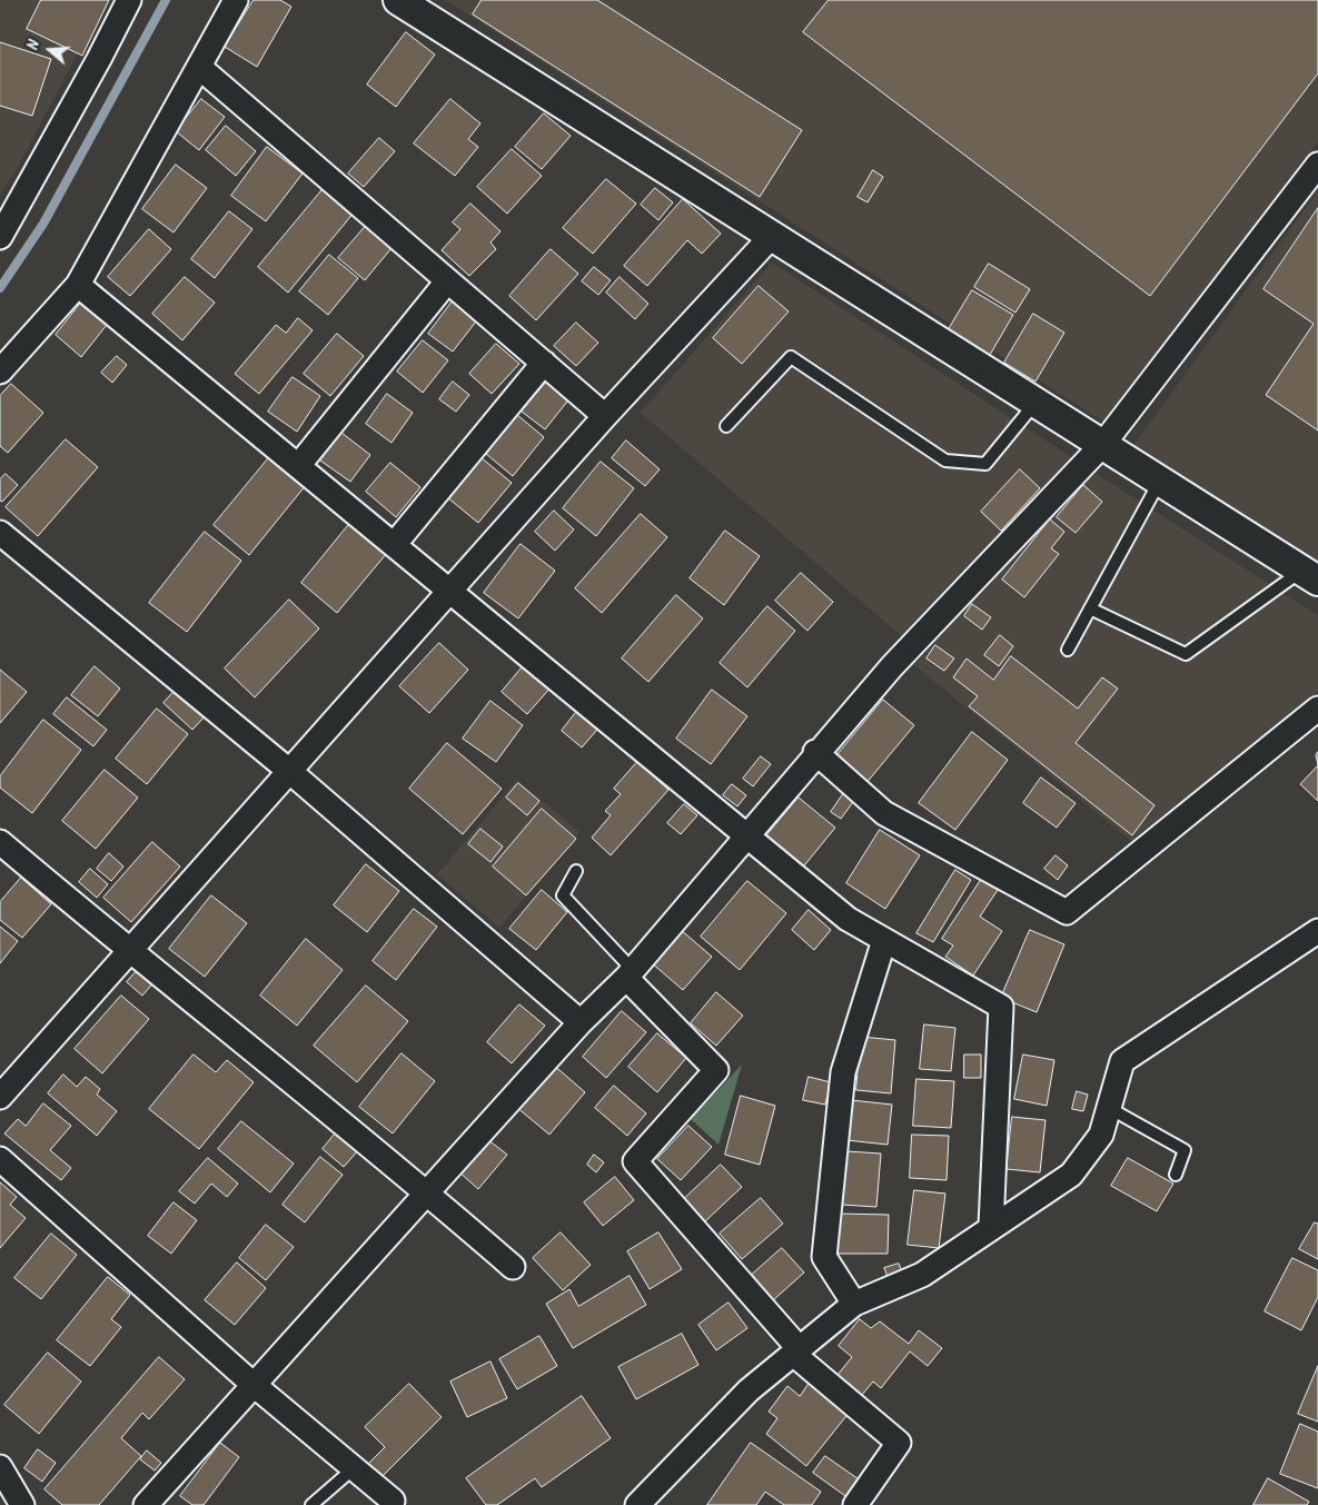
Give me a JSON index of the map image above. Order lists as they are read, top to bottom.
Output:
{
  "north": "left"
}
